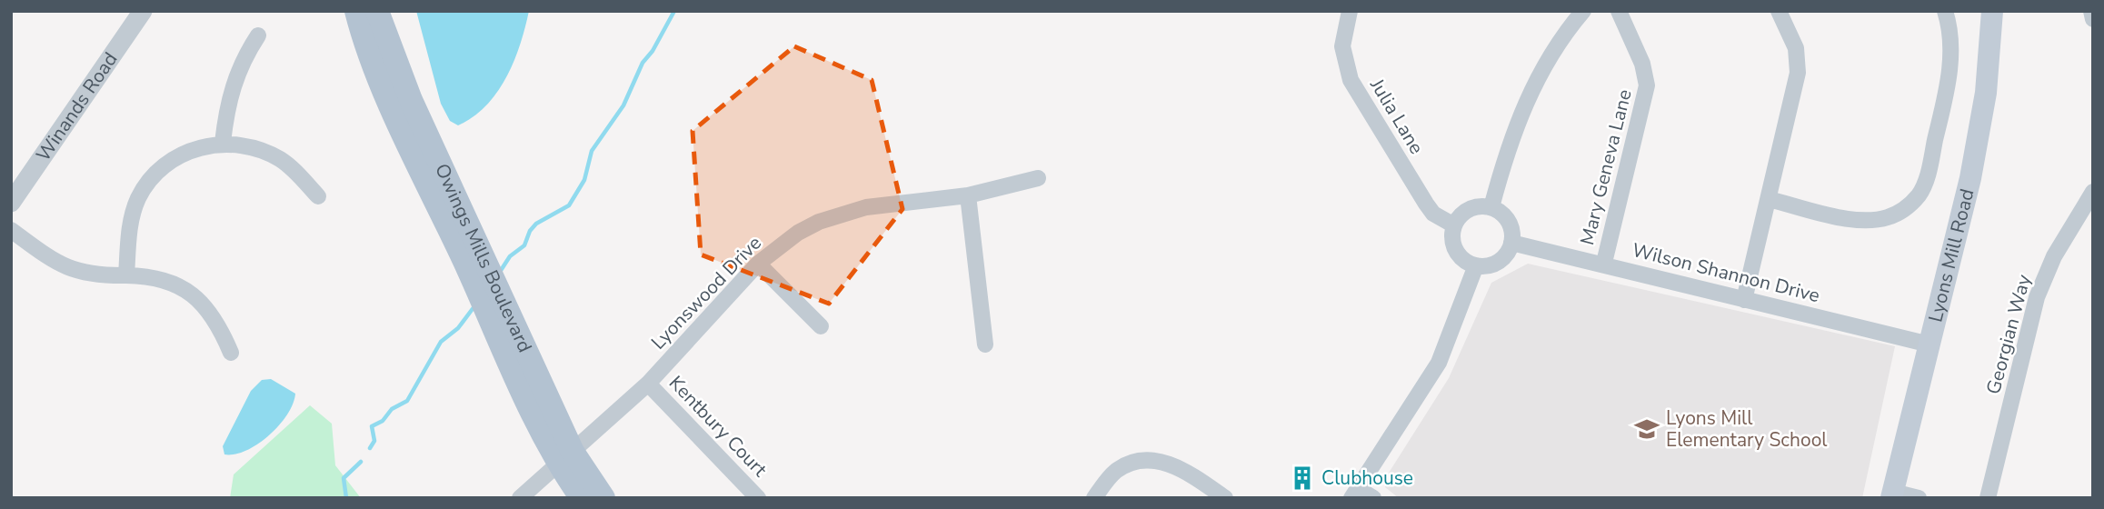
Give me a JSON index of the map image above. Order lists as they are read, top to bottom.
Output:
{
  "streets": {
    "main road": ["Lyons Mill Road", "Owings Mills Boulevard"],
    "street": [
      "Winands Road",
      "Julia Lane",
      "Mary Geneva Lane",
      "Wilson Shannon Drive",
      "Lyonswood Drive",
      "Georgian Way",
      "Kentbury Court"
    ]
  },
  "crossings": [
    ["Julia Lane", "Wilson Shannon Drive"],
    ["Mary Geneva Lane", "Wilson Shannon Drive"],
    ["Lyons Mill Road", "Wilson Shannon Drive"],
    ["Owings Mills Boulevard", "Lyonswood Drive"],
    ["Lyonswood Drive", "Kentbury Court"]
  ],
  "places": {
    "school or university": ["Lyons Mill Elementary School"],
    "building": ["Clubhouse"]
  }
}
